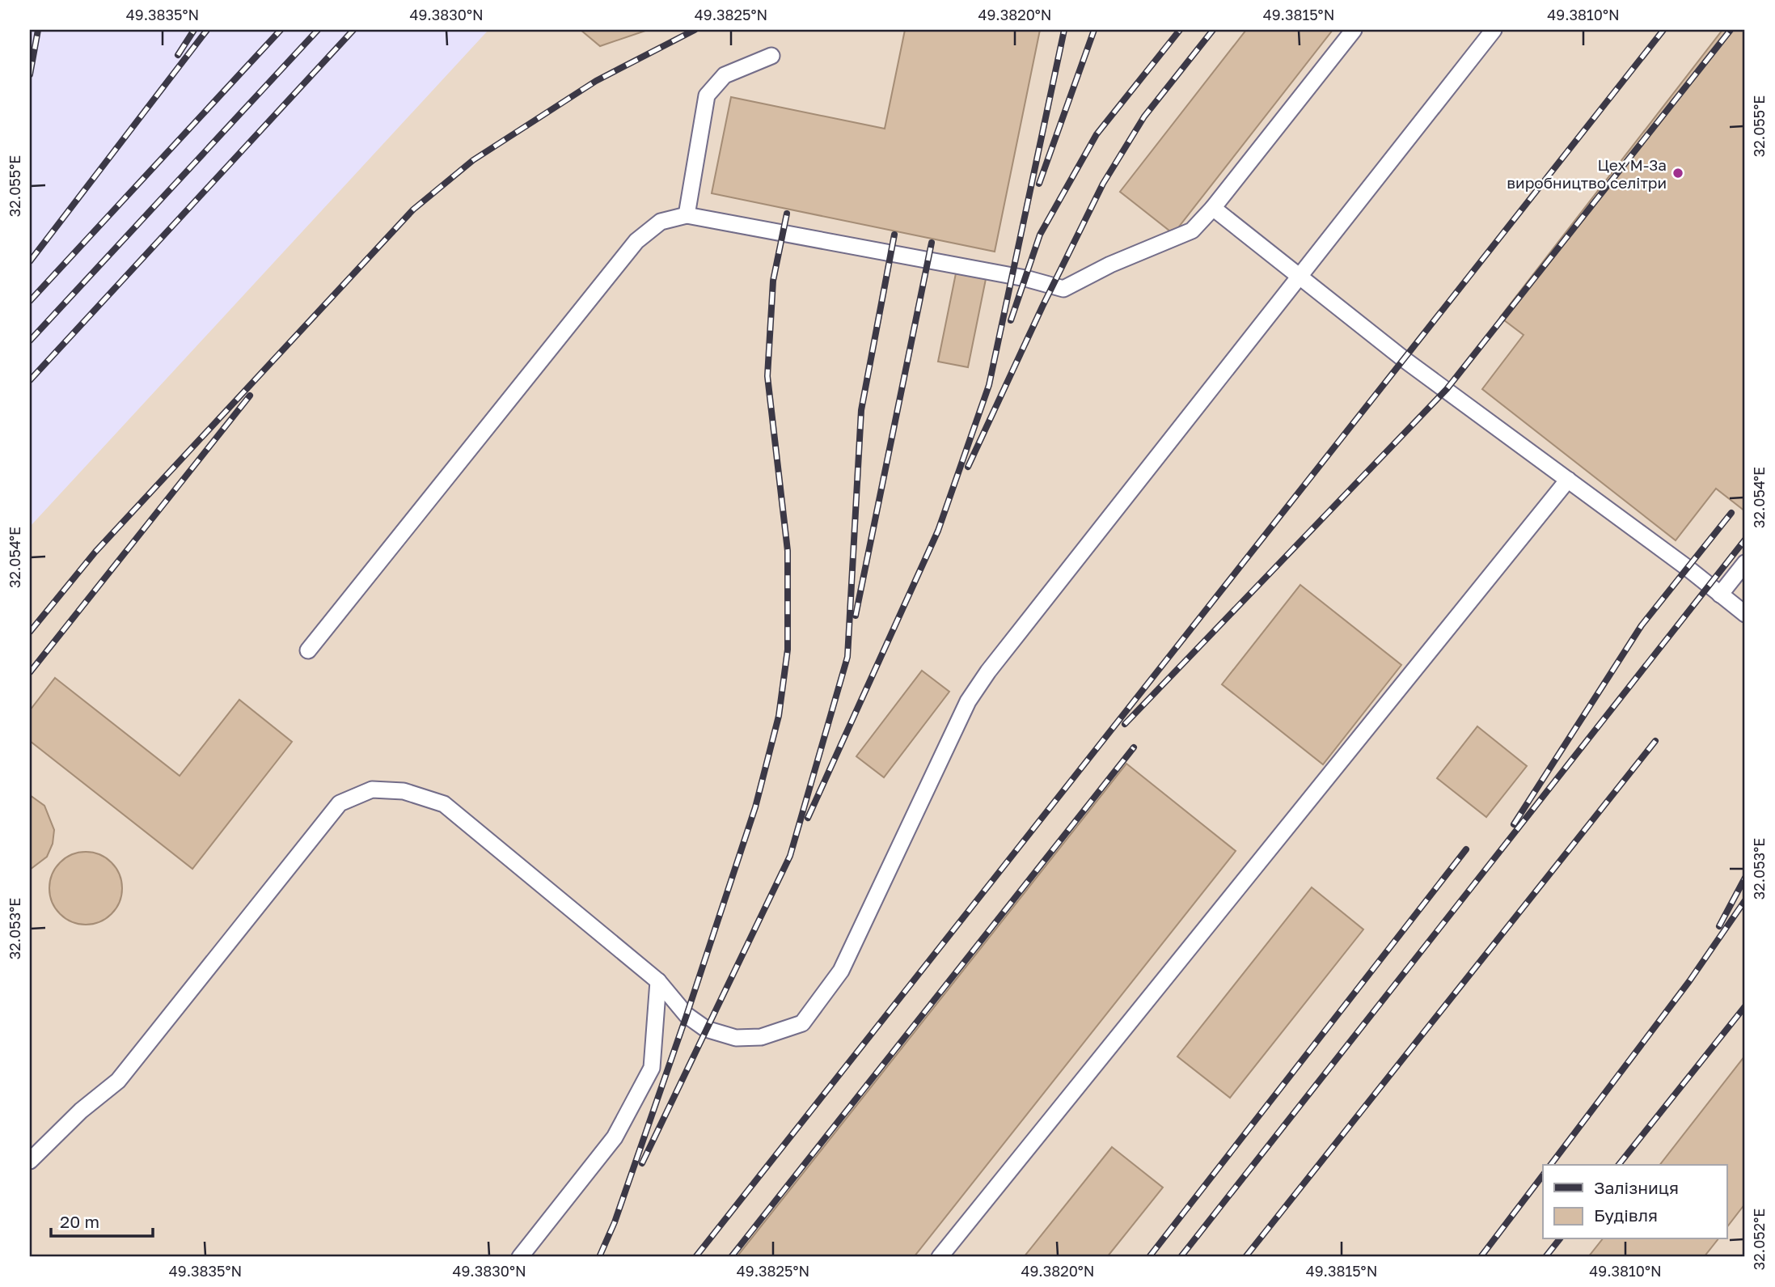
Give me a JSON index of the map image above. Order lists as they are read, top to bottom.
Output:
{
  "places": ["Цех М-3а виробництво селітри"],
  "legend": ["Залізниця", "Будівля"],
  "scale_bar": "20 m",
  "coordinates": [
    "49.3835°N",
    "49.3830°N",
    "49.3825°N",
    "49.3820°N",
    "49.3815°N",
    "49.3810°N",
    "32.055°E",
    "32.054°E",
    "32.053°E",
    "32.052°E"
  ]
}
